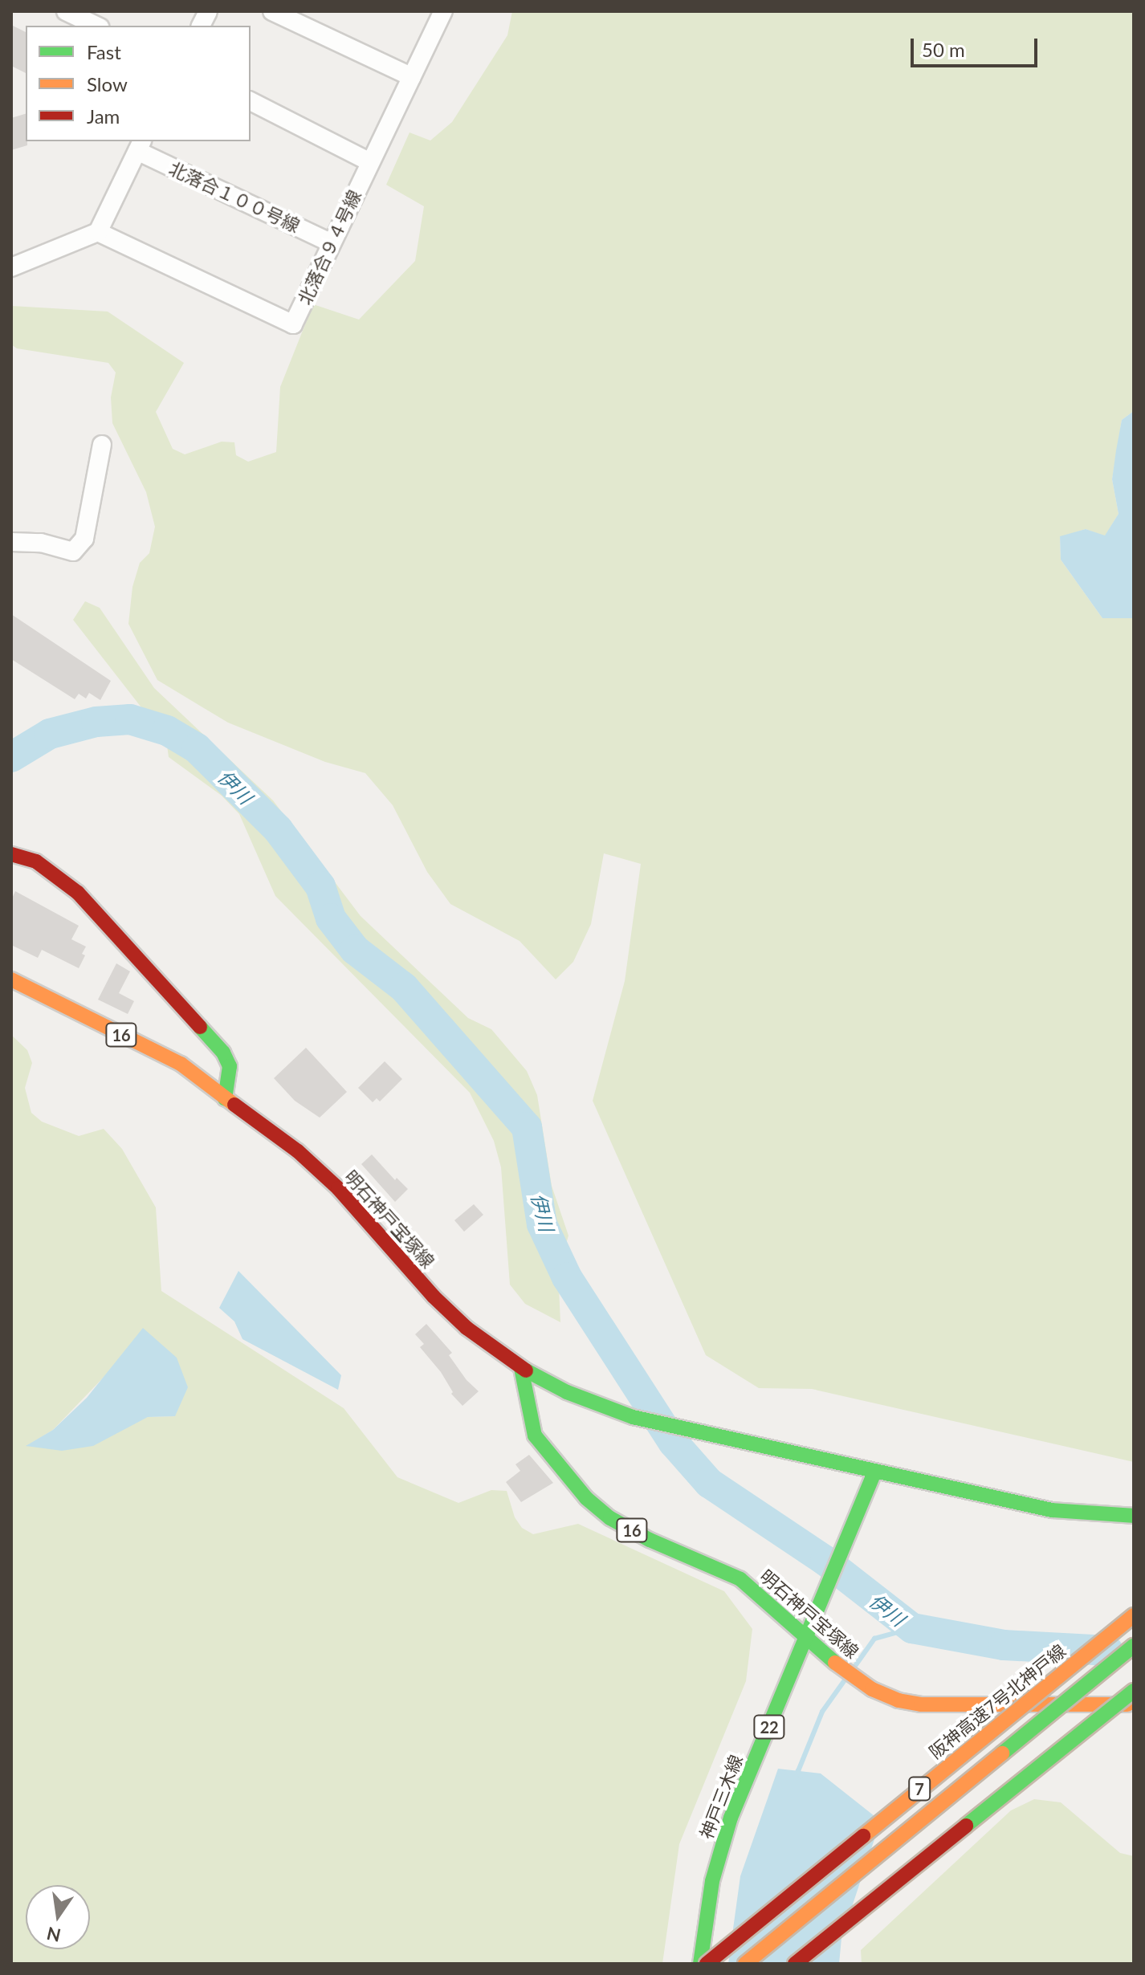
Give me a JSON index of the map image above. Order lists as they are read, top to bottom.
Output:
{
  "streets": {
    "main road": [
      "16",
      "明石神戸宝塚線",
      "阪神高速7号北神戸線",
      "22",
      "7",
      "神戸三木線"
    ],
    "street": ["北落合１００号線", "北落合９４号線"]
  },
  "crossings": [
    ["北落合１００号線", "北落合９４号線"],
    ["明石神戸宝塚線", "神戸三木線"]
  ],
  "water": ["伊川"],
  "legend": ["Fast", "Slow", "Jam"],
  "scale_bar": "50 m",
  "north": "bottom"
}
